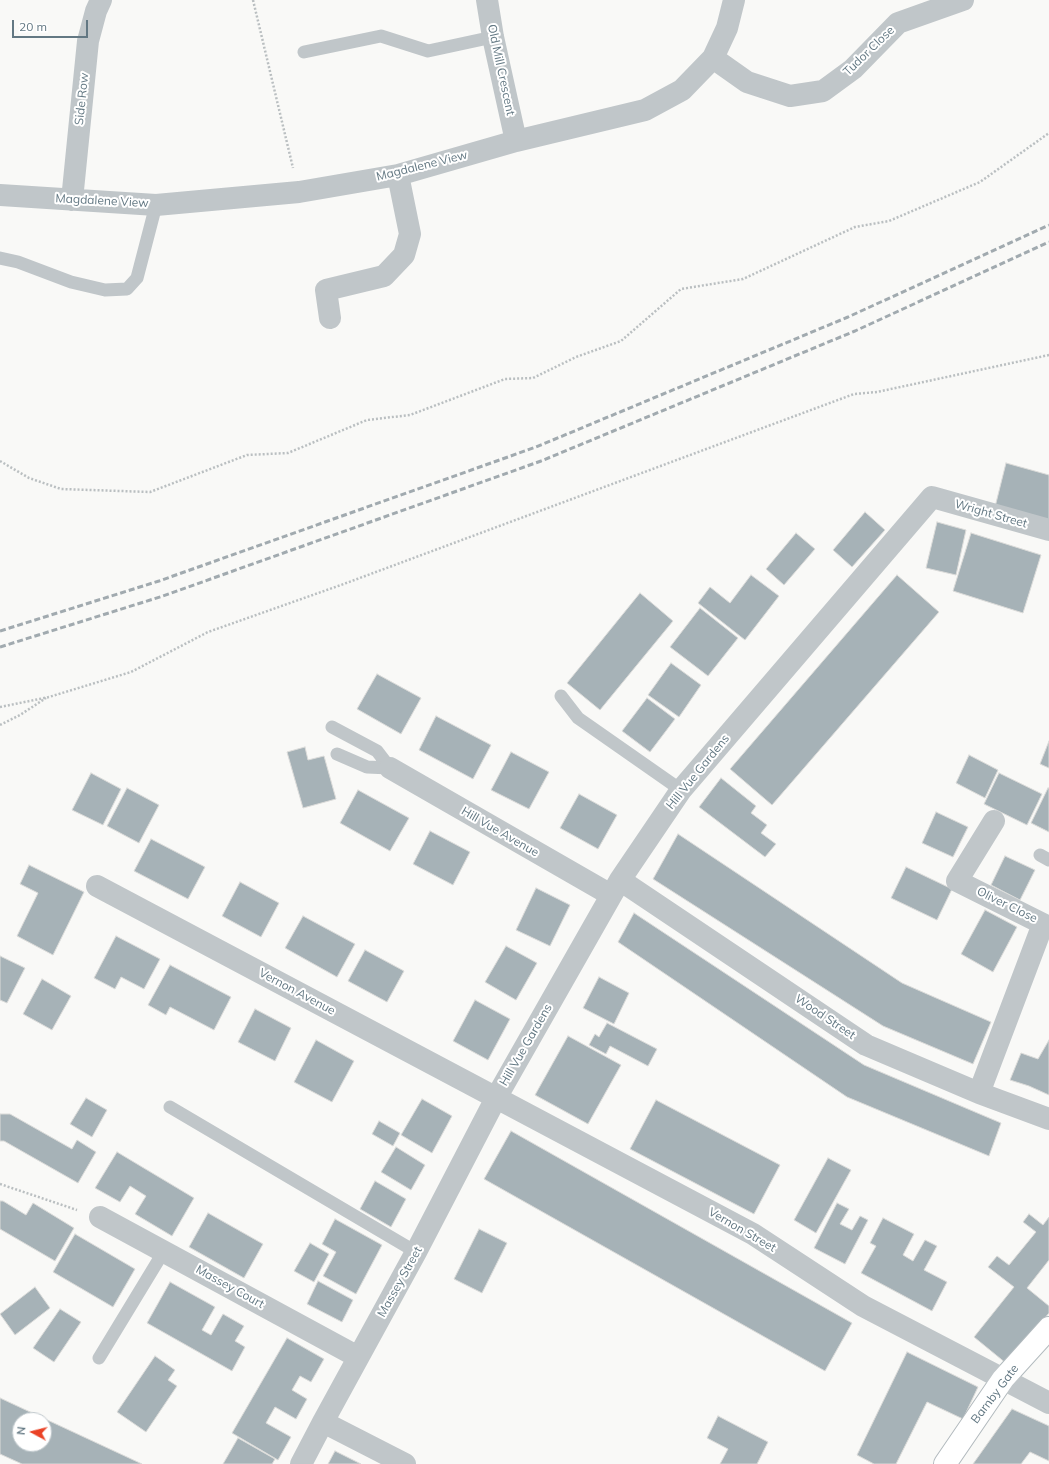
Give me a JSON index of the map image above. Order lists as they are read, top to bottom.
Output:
{
  "streets": {
    "street": [
      "Tudor Close",
      "Old Mill Crescent",
      "Side Row",
      "Magdalene View",
      "Wright Street",
      "Hill Vue Gardens",
      "Hill Vue Avenue",
      "Oliver Close",
      "Vernon Avenue",
      "Wood Street",
      "Vernon Street",
      "Massey Street",
      "Massey Court",
      "Barnby Gate"
    ]
  },
  "crossings": [
    ["Tudor Close", "Magdalene View"],
    ["Old Mill Crescent", "Magdalene View"],
    ["Side Row", "Magdalene View"],
    ["Wright Street", "Hill Vue Gardens"],
    ["Hill Vue Gardens", "Hill Vue Avenue"],
    ["Hill Vue Gardens", "Vernon Avenue"],
    ["Hill Vue Gardens", "Wood Street"],
    ["Hill Vue Gardens", "Vernon Street"],
    ["Hill Vue Gardens", "Massey Street"],
    ["Hill Vue Avenue", "Wood Street"],
    ["Oliver Close", "Wood Street"],
    ["Vernon Avenue", "Vernon Street"],
    ["Vernon Avenue", "Massey Street"],
    ["Vernon Street", "Massey Street"],
    ["Vernon Street", "Barnby Gate"],
    ["Massey Street", "Massey Court"]
  ],
  "scale_bar": "20 m",
  "north": "left"
}
